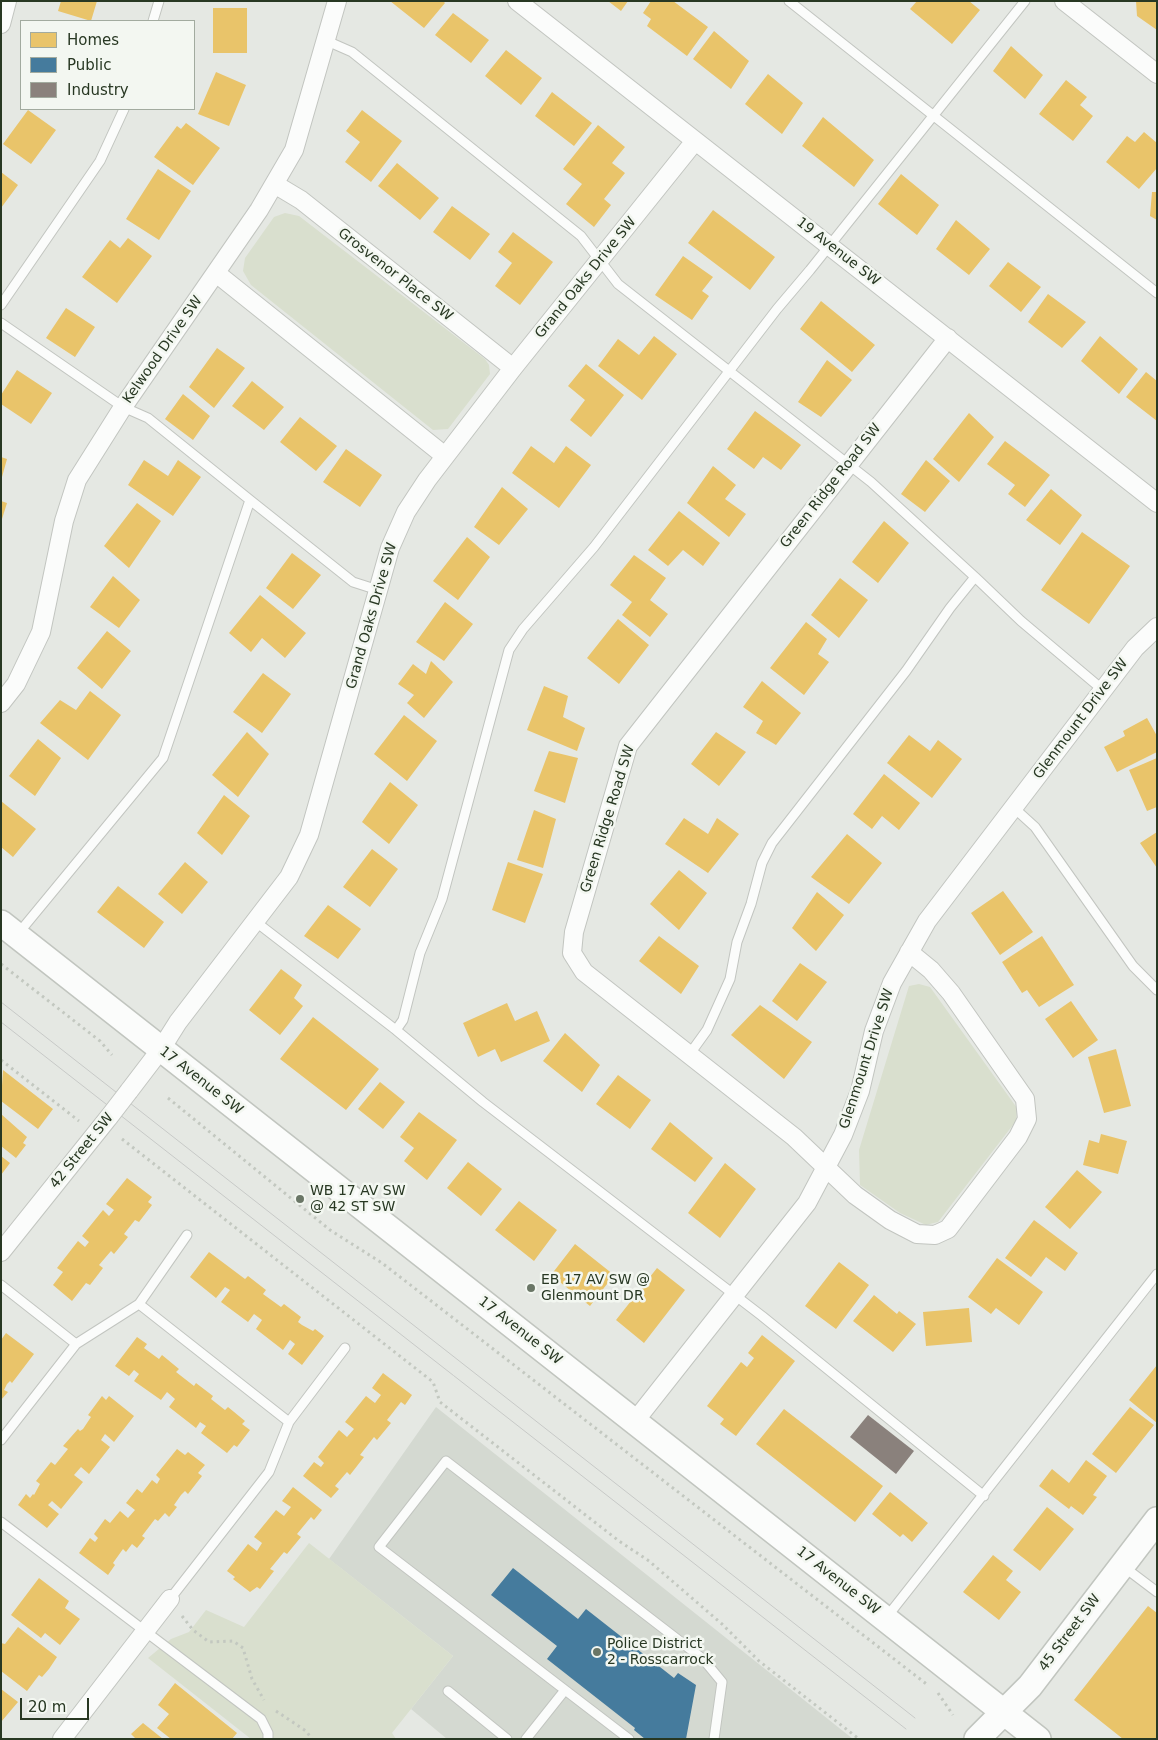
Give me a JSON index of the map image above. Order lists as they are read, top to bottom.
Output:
{
  "streets": {
    "main road": ["17 Avenue SW", "45 Street SW"],
    "street": [
      "19 Avenue SW",
      "Grosvenor Place SW",
      "Grand Oaks Drive SW",
      "Kelwood Drive SW",
      "Green Ridge Road SW",
      "Glenmount Drive SW",
      "42 Street SW"
    ]
  },
  "crossings": [
    ["19 Avenue SW", "Grand Oaks Drive SW"],
    ["19 Avenue SW", "Green Ridge Road SW"],
    ["Grosvenor Place SW", "Grand Oaks Drive SW"],
    ["Grosvenor Place SW", "Kelwood Drive SW"],
    ["Grand Oaks Drive SW", "17 Avenue SW"],
    ["Grand Oaks Drive SW", "42 Street SW"],
    ["Green Ridge Road SW", "Glenmount Drive SW"],
    ["Glenmount Drive SW", "17 Avenue SW"],
    ["17 Avenue SW", "42 Street SW"],
    ["17 Avenue SW", "45 Street SW"]
  ],
  "places": ["WB 17 AV SW @ 42 ST SW", "EB 17 AV SW @ Glenmount DR", "Police District 2 - Rosscarrock"],
  "legend": ["Homes", "Public", "Industry"],
  "scale_bar": "20 m"
}
